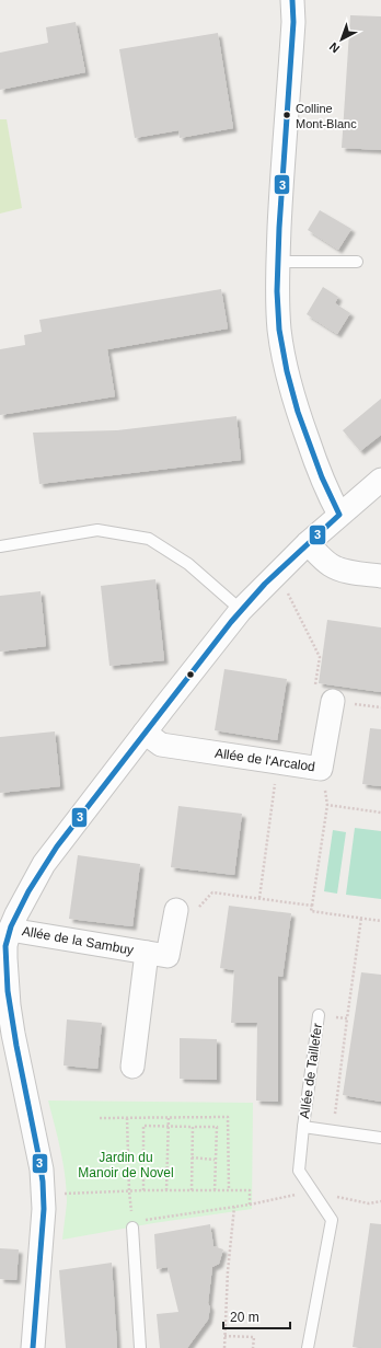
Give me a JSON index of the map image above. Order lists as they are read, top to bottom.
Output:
{
  "streets": {
    "street": ["Allée de l'Arcalod", "Allée de la Sambuy"],
    "lane": ["Allée de Taillefer"]
  },
  "parks": ["Jardin du Manoir de Novel"],
  "places": ["Colline Mont-Blanc"],
  "lines": ["transit line 3"],
  "scale_bar": "20 m",
  "north": "bottom left"
}
